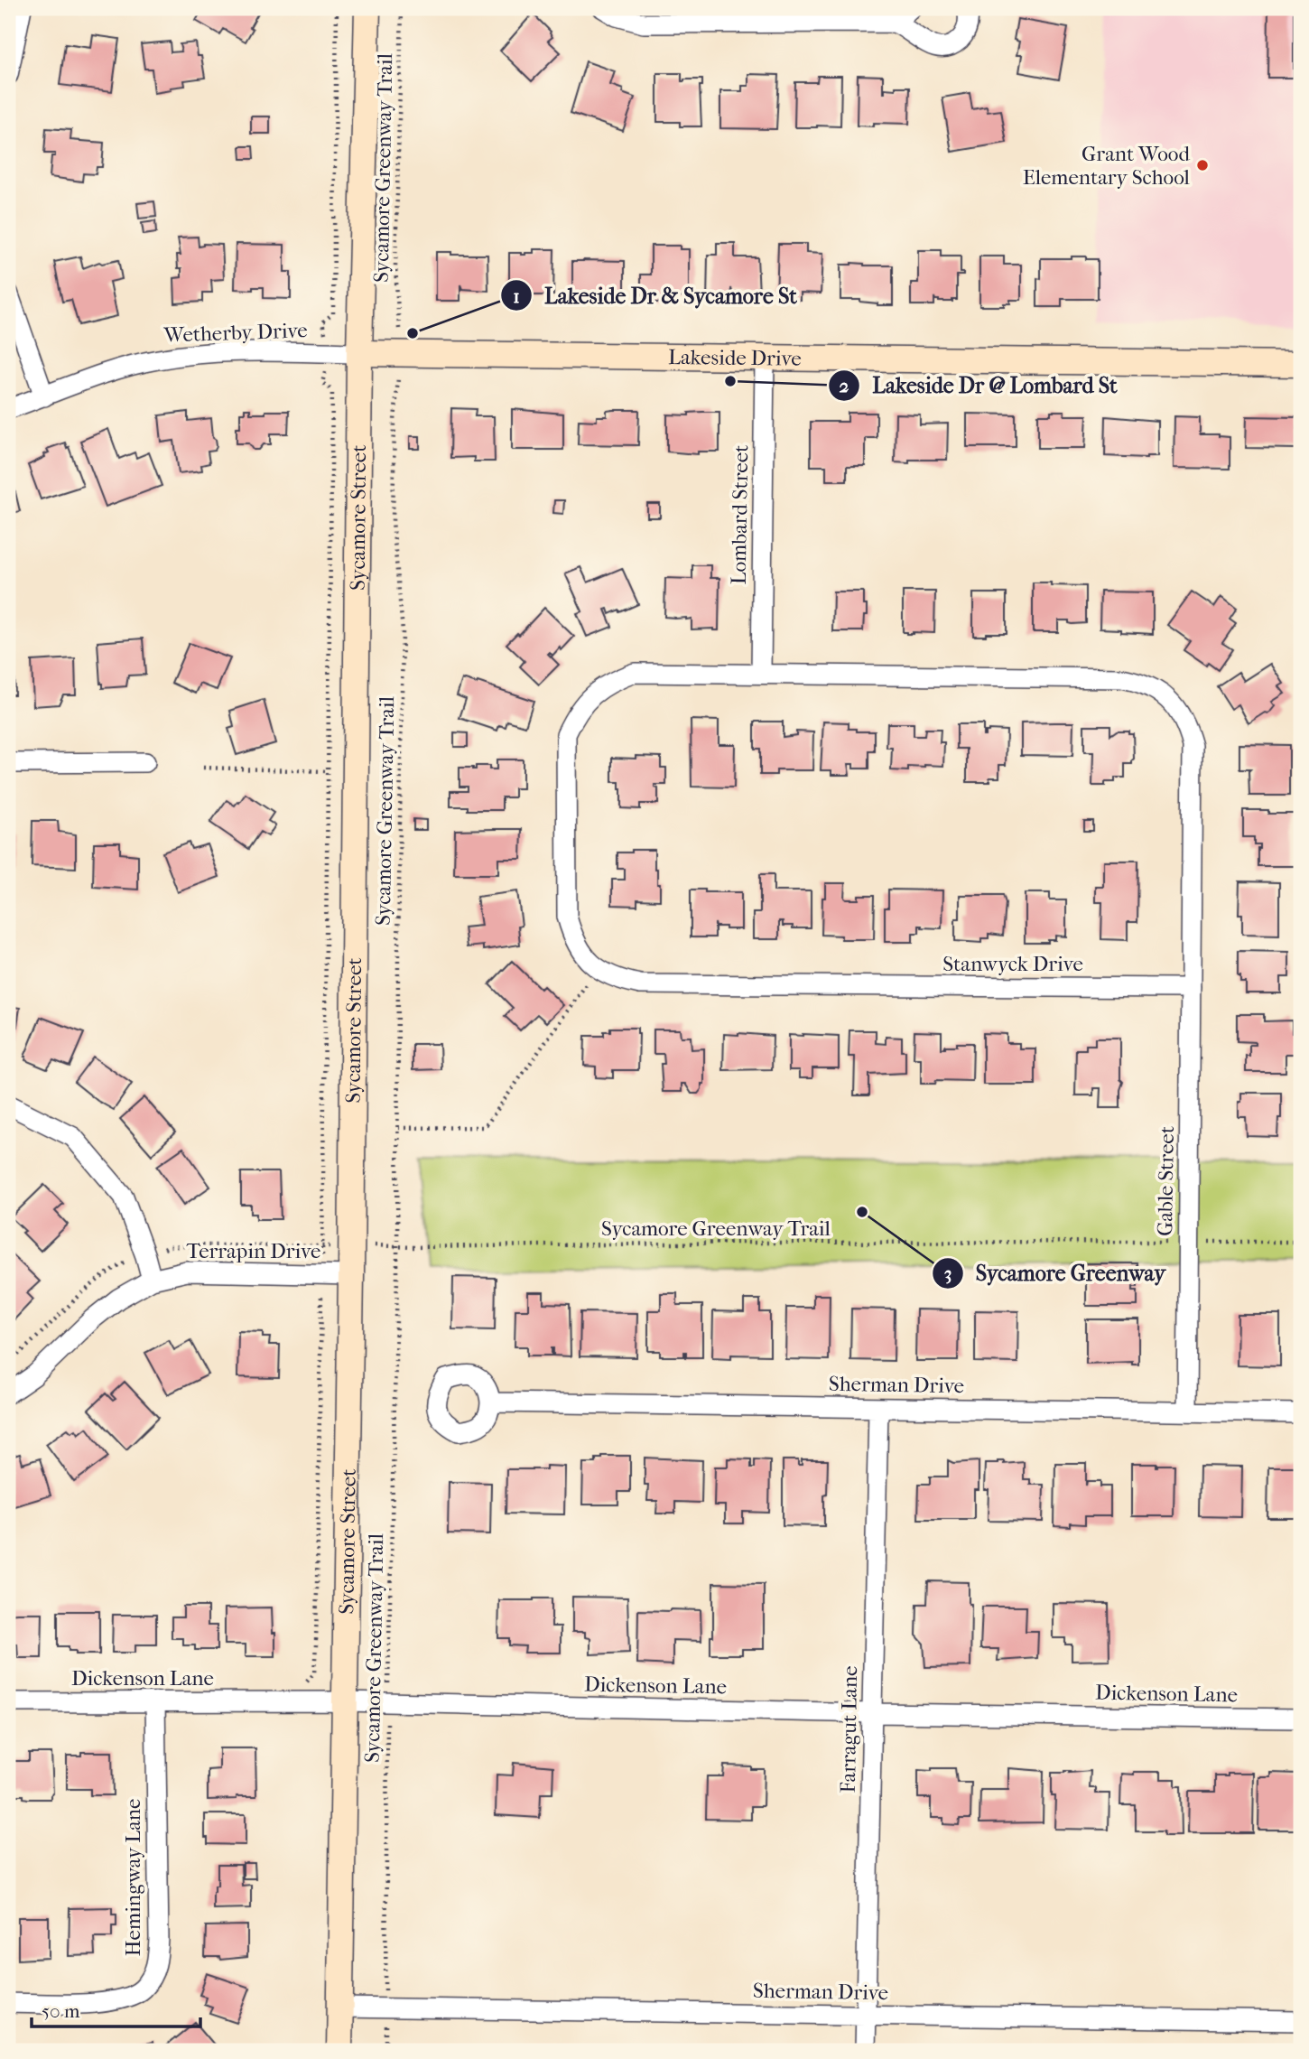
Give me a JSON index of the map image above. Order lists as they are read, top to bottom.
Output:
{
  "streets": {
    "street": [
      "Wetherby Drive",
      "Lakeside Drive",
      "Lombard Street",
      "Sycamore Street",
      "Stanwyck Drive",
      "Gable Street",
      "Terrapin Drive",
      "Sherman Drive",
      "Dickenson Lane",
      "Farragut Lane",
      "Hemingway Lane"
    ],
    "path": ["Sycamore Greenway Trail"]
  },
  "crossings": [
    ["Sycamore Greenway Trail", "Gable Street"],
    ["Sycamore Greenway Trail", "Sherman Drive"],
    ["Sycamore Greenway Trail", "Dickenson Lane"],
    ["Wetherby Drive", "Lakeside Drive"],
    ["Wetherby Drive", "Sycamore Street"],
    ["Lakeside Drive", "Lombard Street"],
    ["Lakeside Drive", "Sycamore Street"],
    ["Lombard Street", "Stanwyck Drive"],
    ["Sycamore Street", "Terrapin Drive"],
    ["Sycamore Street", "Sherman Drive"],
    ["Sycamore Street", "Dickenson Lane"],
    ["Stanwyck Drive", "Gable Street"],
    ["Gable Street", "Sherman Drive"],
    ["Sherman Drive", "Farragut Lane"],
    ["Dickenson Lane", "Farragut Lane"],
    ["Dickenson Lane", "Hemingway Lane"]
  ],
  "places": [
    "Grant Wood Elementary School",
    "Lakeside Dr & Sycamore St",
    "Lakeside Dr @ Lombard St",
    "Sycamore Greenway"
  ],
  "scale_bar": "50 m"
}
